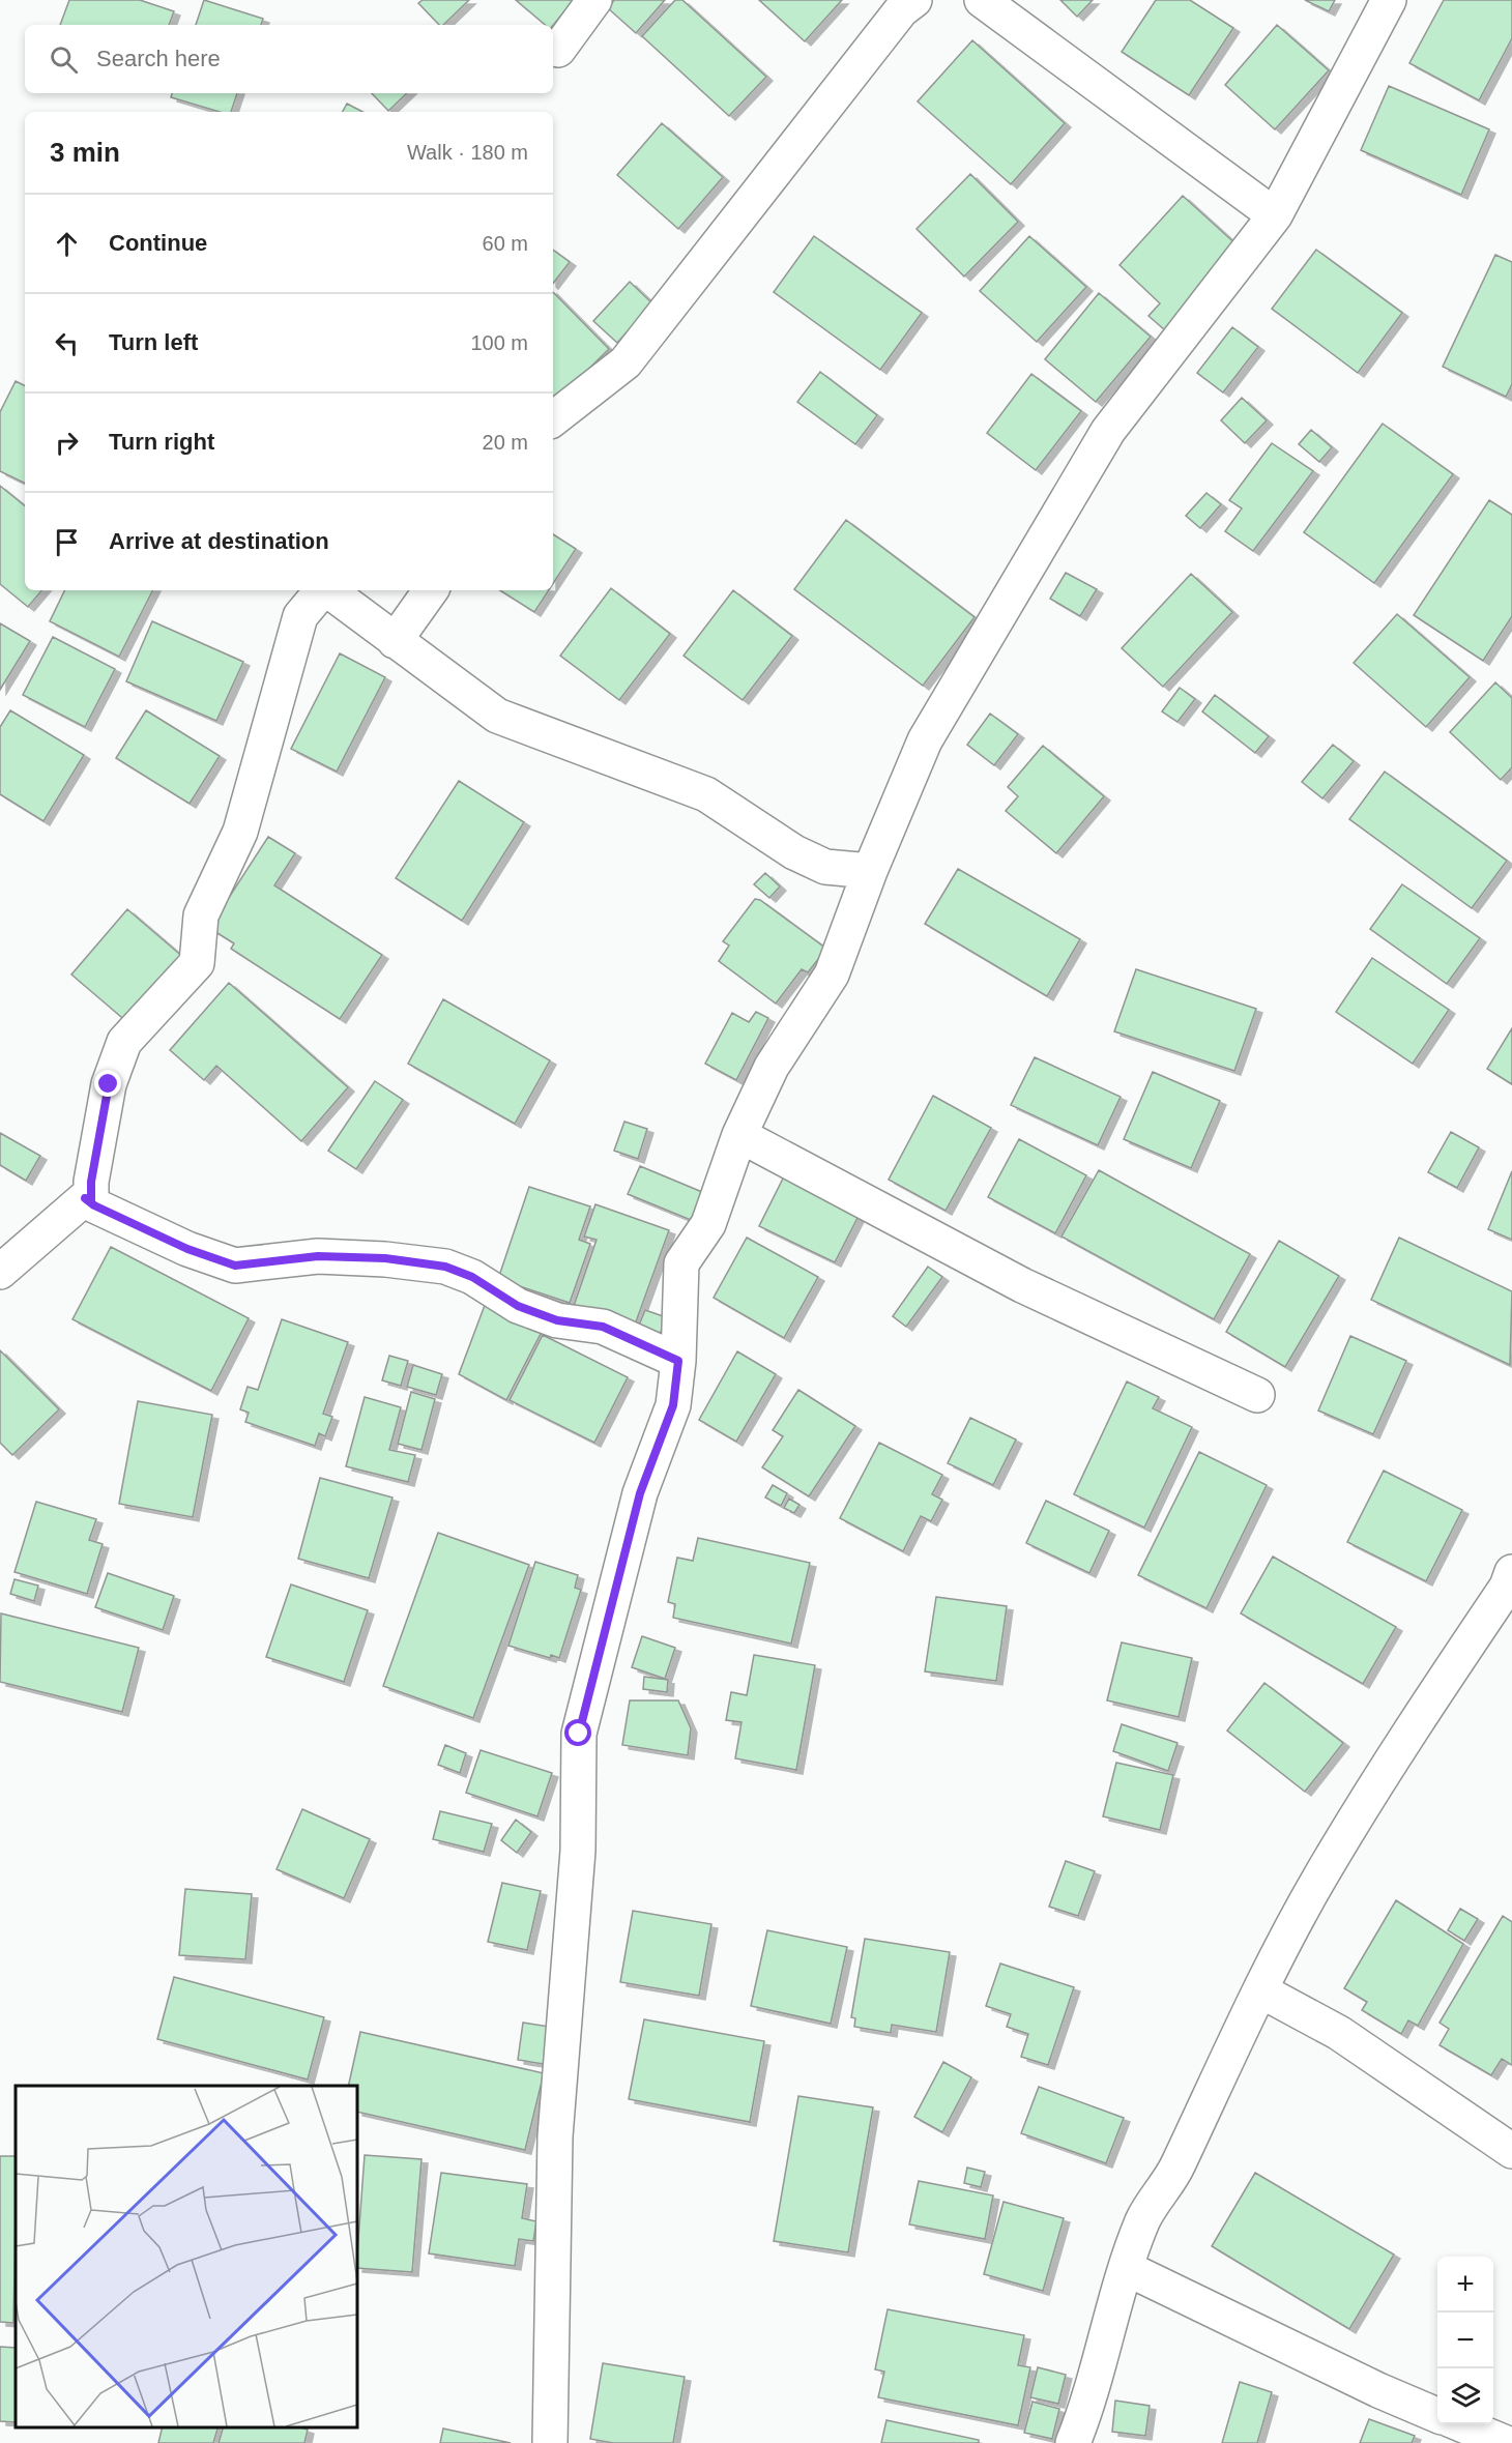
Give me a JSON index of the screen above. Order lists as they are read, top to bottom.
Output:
{
  "page": {
    "search": "Search here",
    "heading": ["3 min", "Walk · 180 m"],
    "list": [
      ["Continue", "60 m"],
      ["Turn left", "100 m"],
      ["Turn right", "20 m"],
      "Arrive at destination"
    ],
    "map_buttons": ["+", "−"]
  }
}
